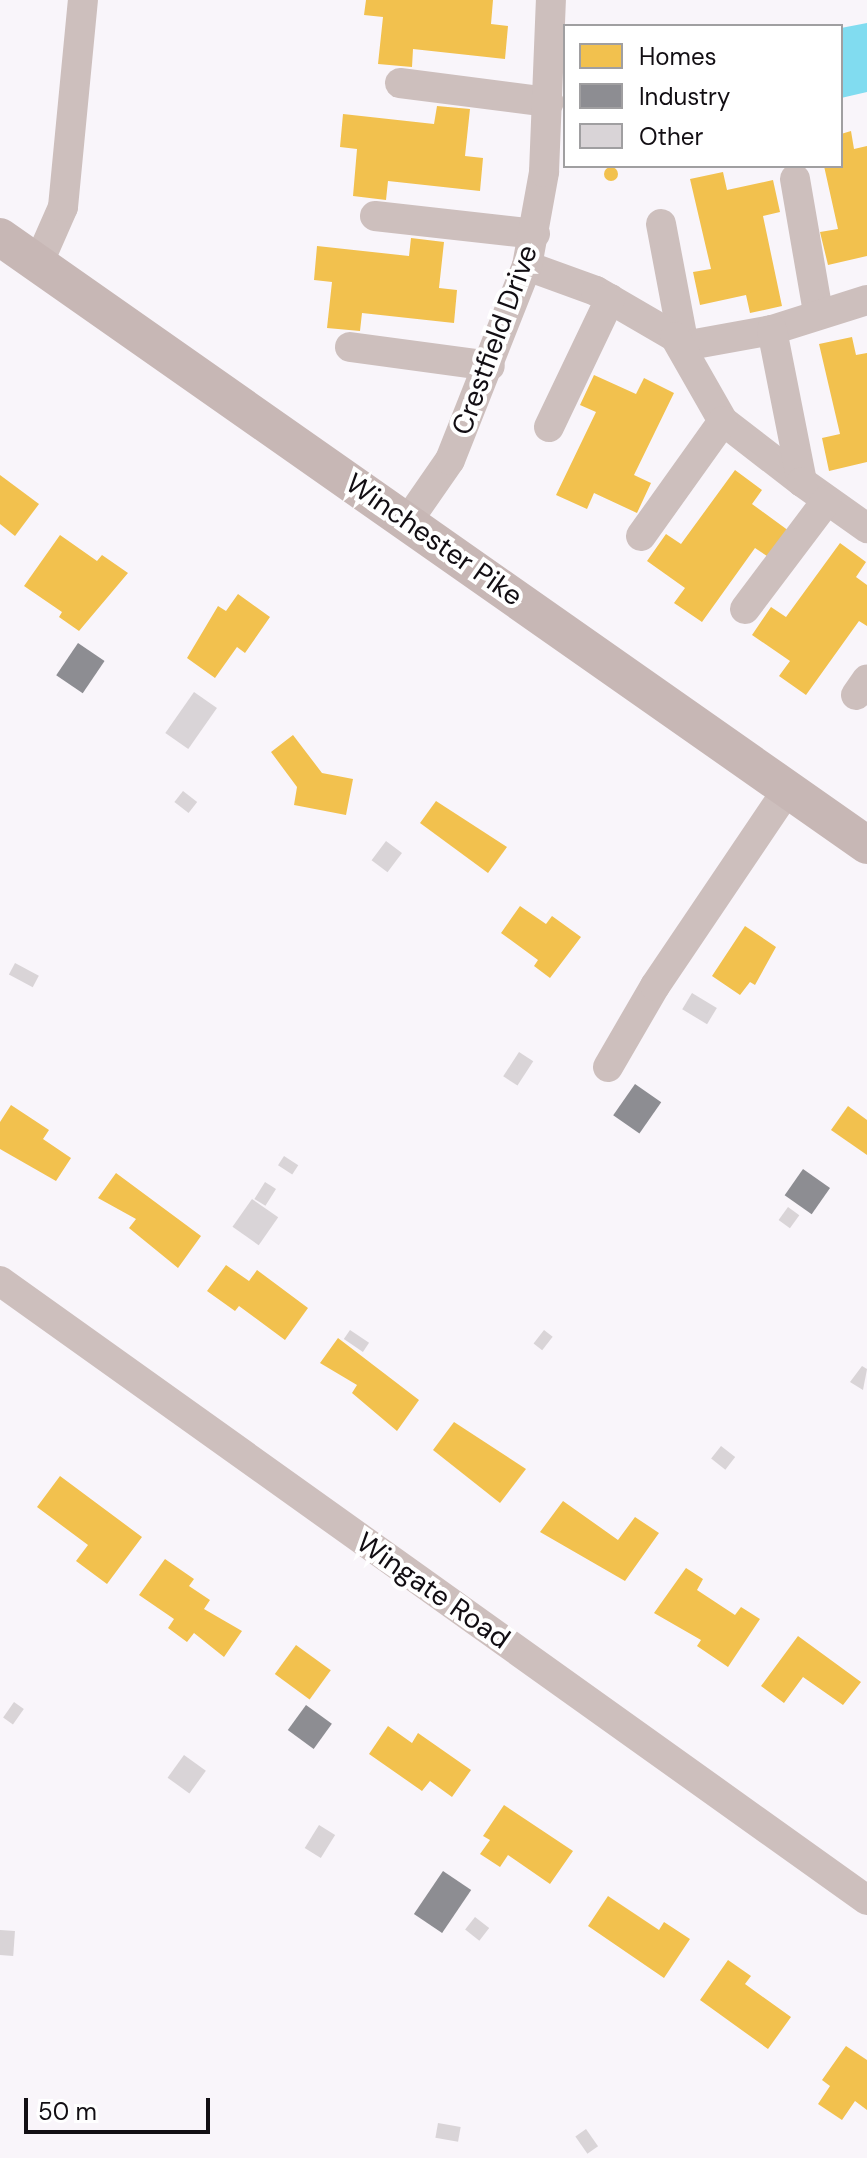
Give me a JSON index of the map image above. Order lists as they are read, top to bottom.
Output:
{
  "streets": {
    "main road": ["Winchester Pike"],
    "street": ["Crestfield Drive", "Wingate Road"]
  },
  "crossings": [
    ["Crestfield Drive", "Winchester Pike"]
  ],
  "legend": ["Homes", "Industry", "Other"],
  "scale_bar": "50 m"
}
